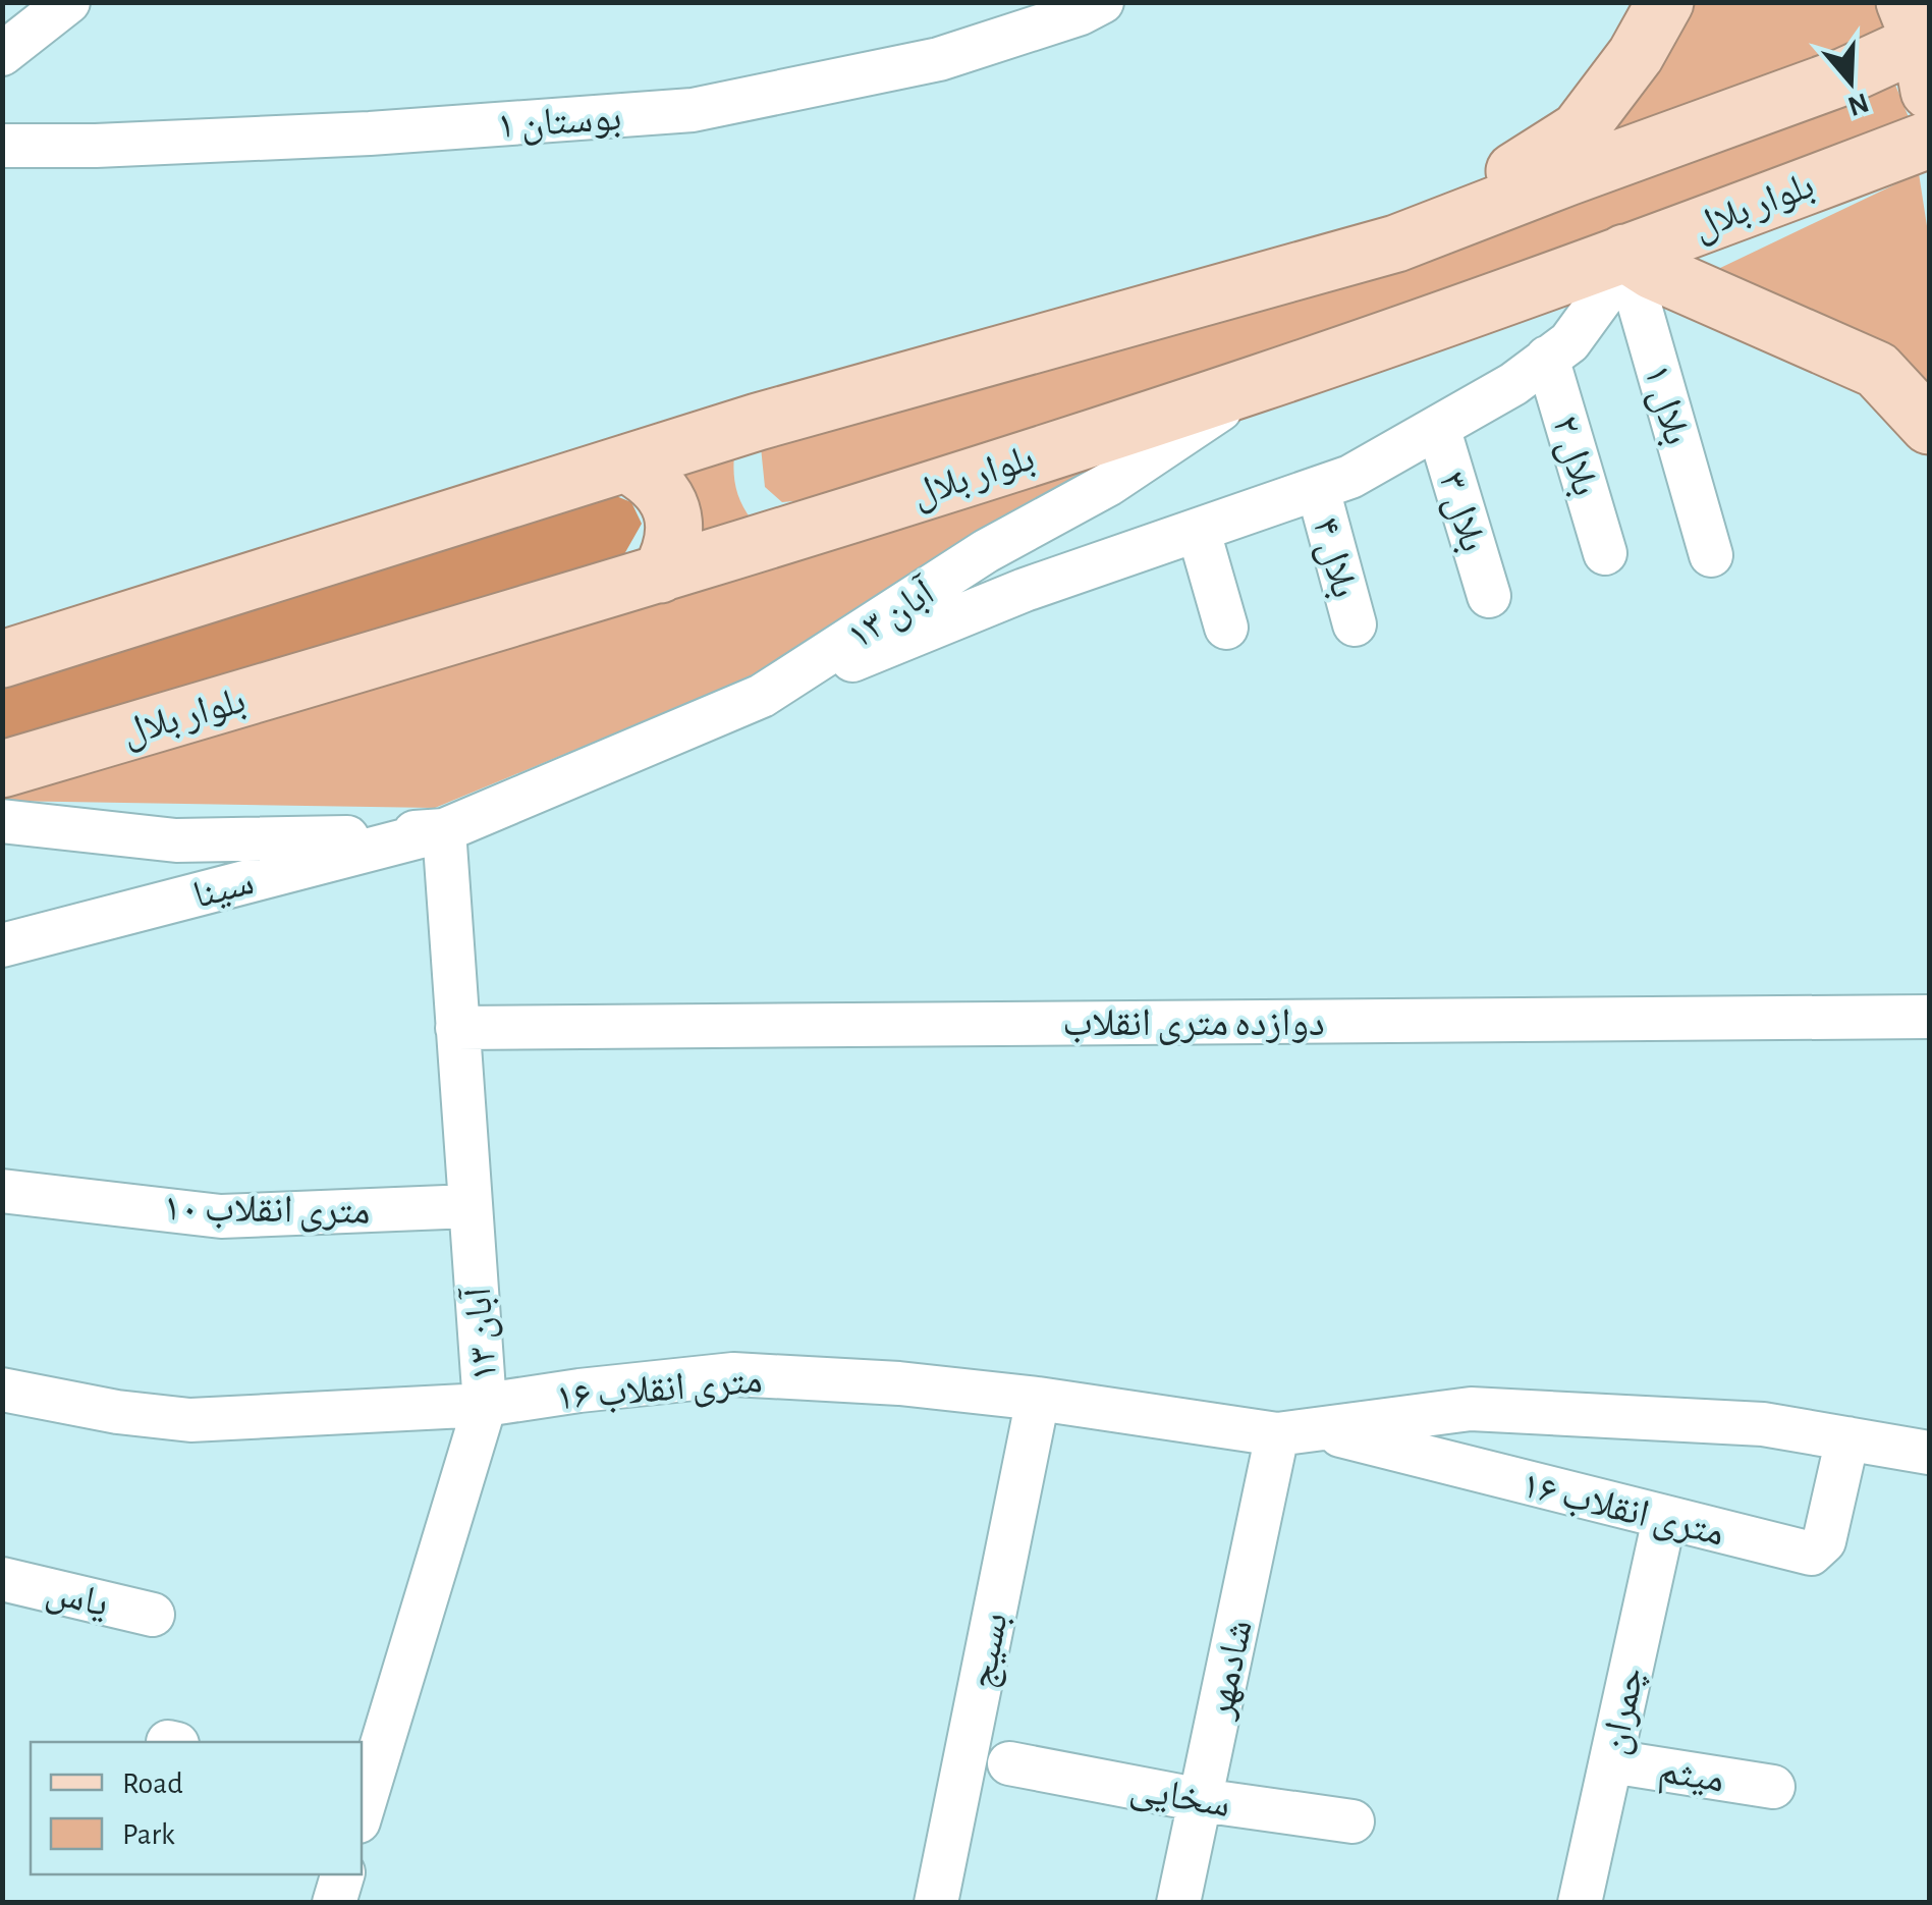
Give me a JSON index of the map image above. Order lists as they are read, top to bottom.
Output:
{
  "streets": {
    "main road": ["بلوار بلال"],
    "street": [
      "بوستان ۱",
      "بلال ۱",
      "بلال ۲",
      "بلال ۳",
      "بلال ۴",
      "۱۳ آبان",
      "سینا",
      "دوازده متری انقلاب",
      "۱۰ متری انقلاب",
      "۱۶ متری انقلاب",
      "یاس",
      "بسیج",
      "شادمهر",
      "چمران",
      "میثم",
      "سخایی"
    ]
  },
  "crossings": [
    ["بلوار بلال", "بلال ۱"],
    ["بلوار بلال", "۱۳ آبان"],
    ["۱۳ آبان", "سینا"],
    ["۱۳ آبان", "دوازده متری انقلاب"],
    ["۱۳ آبان", "۱۰ متری انقلاب"],
    ["۱۳ آبان", "۱۶ متری انقلاب"],
    ["۱۶ متری انقلاب", "بسیج"],
    ["۱۶ متری انقلاب", "شادمهر"],
    ["۱۶ متری انقلاب", "چمران"],
    ["شادمهر", "سخایی"],
    ["چمران", "میثم"]
  ],
  "legend": ["Road", "Park"],
  "north": "bottom"
}
